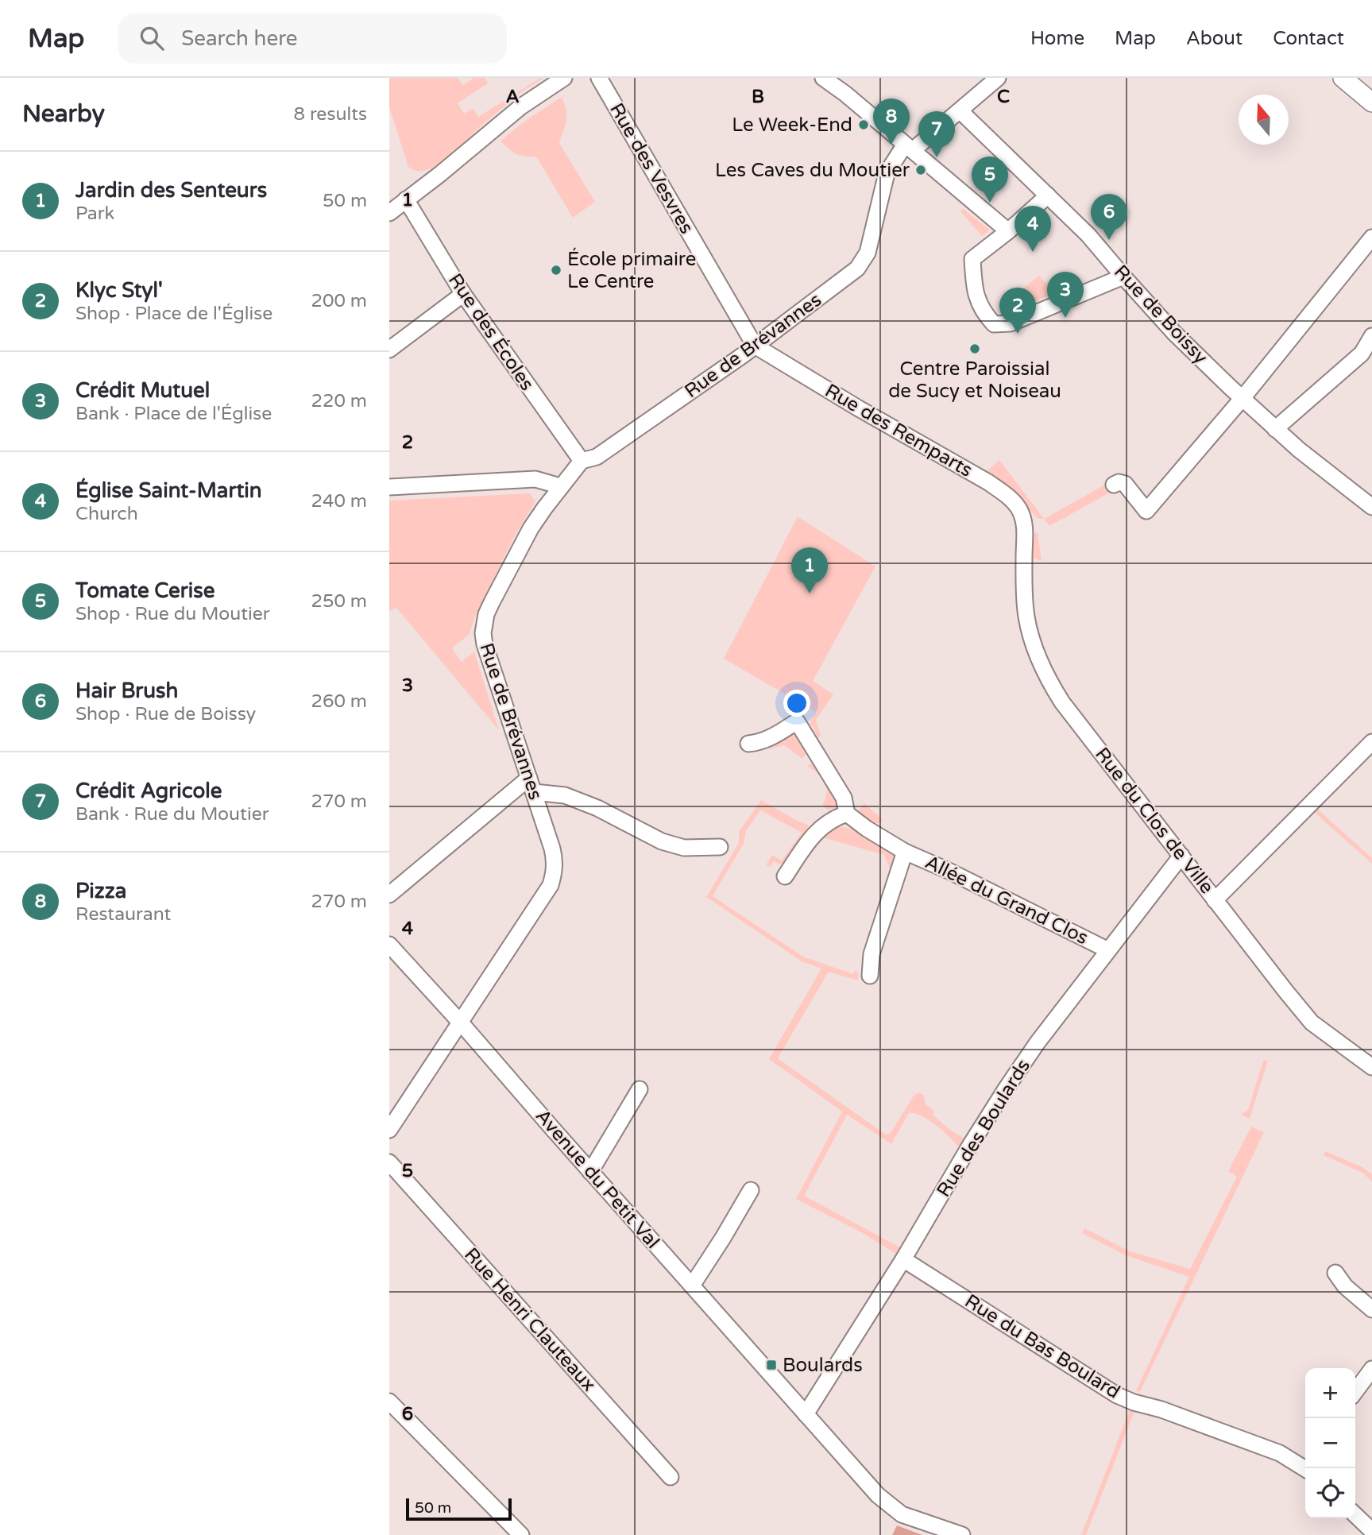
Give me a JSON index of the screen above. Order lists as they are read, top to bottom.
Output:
{
  "streets": {
    "street": [
      "Rue des Vesvres",
      "Rue de Boissy",
      "Rue des Écoles",
      "Rue de Brévannes",
      "Rue des Remparts",
      "Rue du Clos de Ville",
      "Allée du Grand Clos",
      "Rue des Boulards",
      "Avenue du Petit Val",
      "Rue Henri Clauteaux",
      "Rue du Bas Boulard"
    ]
  },
  "crossings": [
    ["Rue des Vesvres", "Rue de Brévannes"],
    ["Rue des Vesvres", "Rue des Remparts"],
    ["Rue de Boissy", "Rue de Brévannes"],
    ["Rue des Écoles", "Rue de Brévannes"],
    ["Rue de Brévannes", "Rue des Remparts"],
    ["Rue de Brévannes", "Avenue du Petit Val"],
    ["Rue des Remparts", "Rue du Clos de Ville"],
    ["Rue du Clos de Ville", "Rue des Boulards"],
    ["Allée du Grand Clos", "Rue des Boulards"],
    ["Rue des Boulards", "Avenue du Petit Val"],
    ["Rue des Boulards", "Rue du Bas Boulard"]
  ],
  "places": {
    "other": [
      "Le Week-End",
      "Les Caves du Moutier",
      "École primaire Le Centre",
      "Centre Paroissial de Sucy et Noiseau"
    ],
    "transit": ["Boulards"]
  },
  "scale_bar": "50 m",
  "north": "top",
  "page": {
    "header": "Map",
    "search": "Search here",
    "nav": [
      "Home",
      "Map",
      "About",
      "Contact"
    ],
    "heading": ["Nearby", "8 results"],
    "pins": [
      "8",
      "7",
      "5",
      "6",
      "4",
      "3",
      "2",
      "1"
    ],
    "list": [
      {
        "mark": "1",
        "name": "Jardin des Senteurs",
        "note": "Park",
        "value": "50 m"
      },
      {
        "mark": "2",
        "name": "Klyc Styl'",
        "note": "Shop · Place de l'Église",
        "value": "200 m"
      },
      {
        "mark": "3",
        "name": "Crédit Mutuel",
        "note": "Bank · Place de l'Église",
        "value": "220 m"
      },
      {
        "mark": "4",
        "name": "Église Saint-Martin",
        "note": "Church",
        "value": "240 m"
      },
      {
        "mark": "5",
        "name": "Tomate Cerise",
        "note": "Shop · Rue du Moutier",
        "value": "250 m"
      },
      {
        "mark": "6",
        "name": "Hair Brush",
        "note": "Shop · Rue de Boissy",
        "value": "260 m"
      },
      {
        "mark": "7",
        "name": "Crédit Agricole",
        "note": "Bank · Rue du Moutier",
        "value": "270 m"
      },
      {
        "mark": "8",
        "name": "Pizza",
        "note": "Restaurant",
        "value": "270 m"
      }
    ],
    "map_buttons": ["+", "−"],
    "scale": "50 m"
  },
  "grid": {
    "columns": ["A", "B", "C"],
    "rows": [
      "1",
      "2",
      "3",
      "4",
      "5",
      "6"
    ]
  }
}
